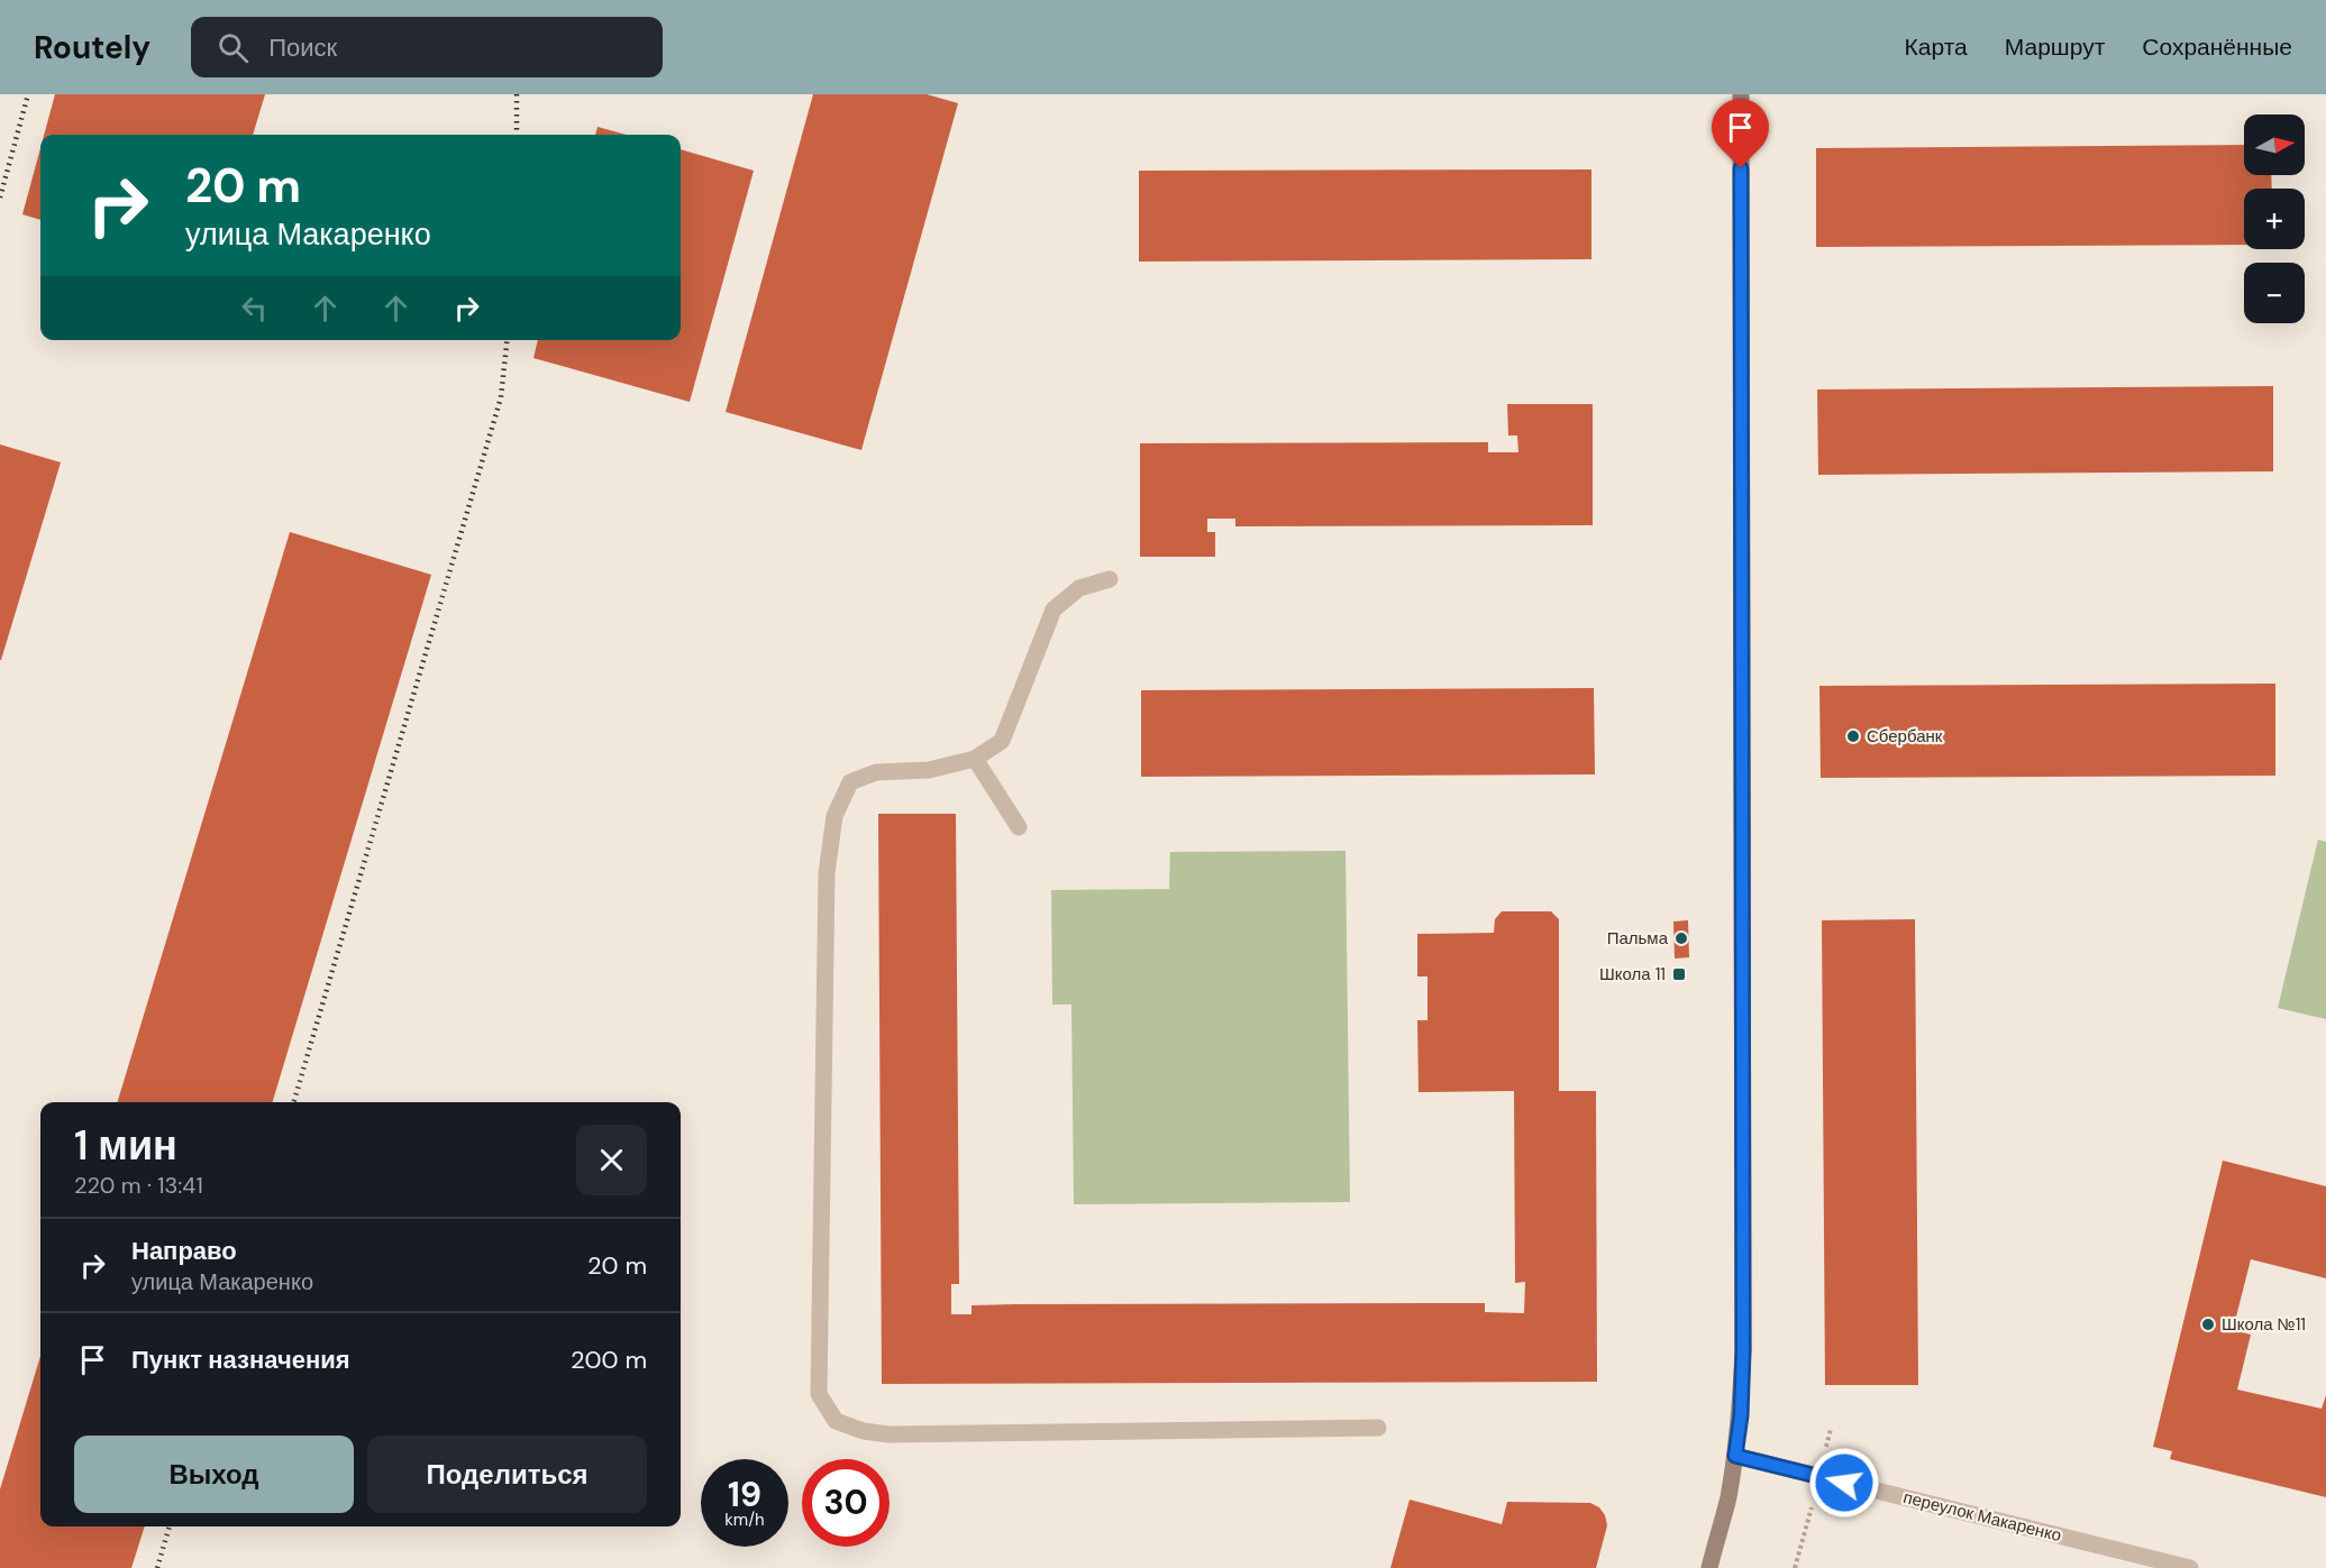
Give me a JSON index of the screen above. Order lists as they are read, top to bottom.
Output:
{
  "streets": {
    "street": ["переулок Макаренко"]
  },
  "places": {
    "other": ["Сбербанк", "Пальма", "Школа №11"],
    "transit": ["Школа 11"]
  },
  "north": "right",
  "page": {
    "header": "Routely",
    "search": "Поиск",
    "nav": ["Карта", "Маршрут", "Сохранённые"],
    "map_buttons": ["+", "−"],
    "turn": ["20 m", "улица Макаренко"],
    "heading": ["1 мин", "220 m · 13:41"],
    "list": [
      {
        "name": "Направо",
        "note": "улица Макаренко",
        "value": "20 m"
      },
      {
        "name": "Пункт назначения",
        "value": "200 m"
      }
    ],
    "buttons": ["Выход", "Поделиться"],
    "speed": "19 km/h",
    "limit": "30"
  }
}
